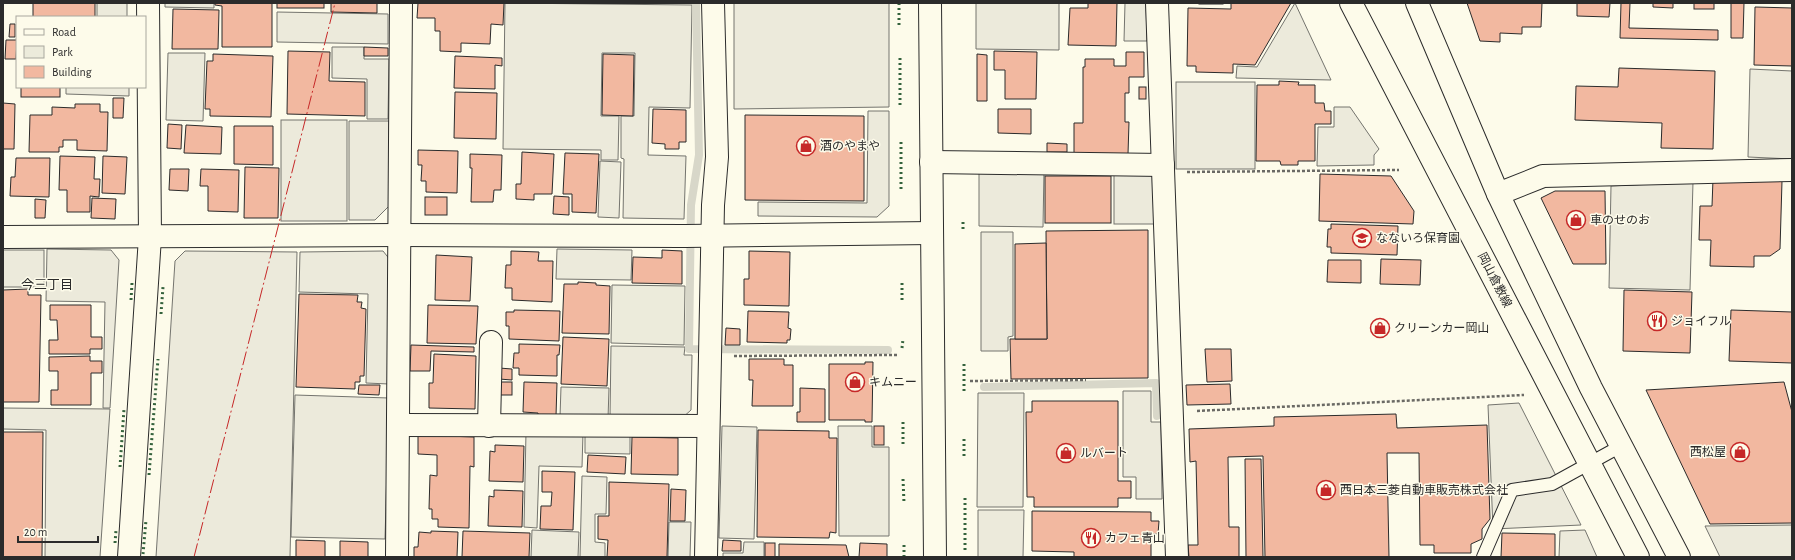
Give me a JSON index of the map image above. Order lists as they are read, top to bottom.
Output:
{
  "streets": {
    "street": ["岡山倉敷線"]
  },
  "districts": ["今三丁目"],
  "places": {
    "shop": [
      "酒のやまや",
      "車のせのお",
      "クリーンカー岡山",
      "キムニー",
      "西松屋",
      "ルバート",
      "西日本三菱自動車販売株式会社"
    ],
    "school or university": ["なないろ保育園"],
    "restaurant": ["ジョイフル", "カフェ青山"]
  },
  "legend": ["Road", "Park", "Building"],
  "scale_bar": "20 m"
}
